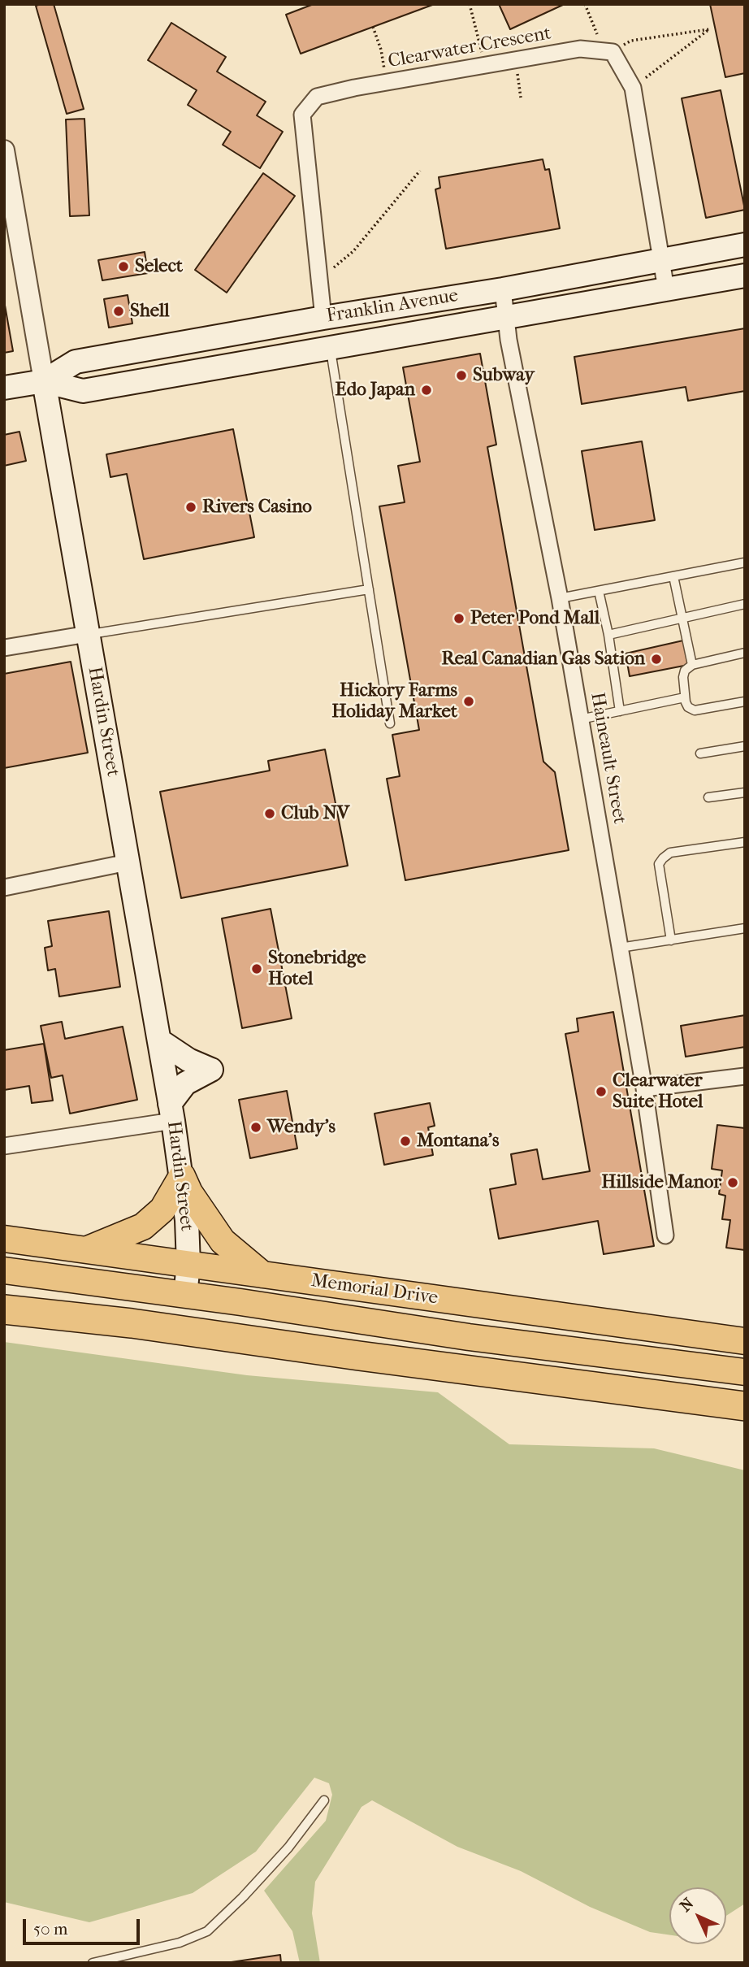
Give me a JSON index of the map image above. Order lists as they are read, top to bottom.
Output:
{
  "streets": {
    "highway": ["Memorial Drive"],
    "main road": ["Franklin Avenue", "Hardin Street"],
    "street": ["Clearwater Crescent", "Haineault Street"]
  },
  "crossings": [
    ["Clearwater Crescent", "Franklin Avenue"],
    ["Franklin Avenue", "Hardin Street"],
    ["Franklin Avenue", "Haineault Street"],
    ["Hardin Street", "Memorial Drive"]
  ],
  "places": [
    "Select",
    "Shell",
    "Subway",
    "Edo Japan",
    "Rivers Casino",
    "Peter Pond Mall",
    "Real Canadian Gas Sation",
    "Hickory Farms Holiday Market",
    "Club NV",
    "Stonebridge Hotel",
    "Clearwater Suite Hotel",
    "Wendy's",
    "Montana's",
    "Hillside Manor"
  ],
  "scale_bar": "50 m",
  "north": "top left"
}
